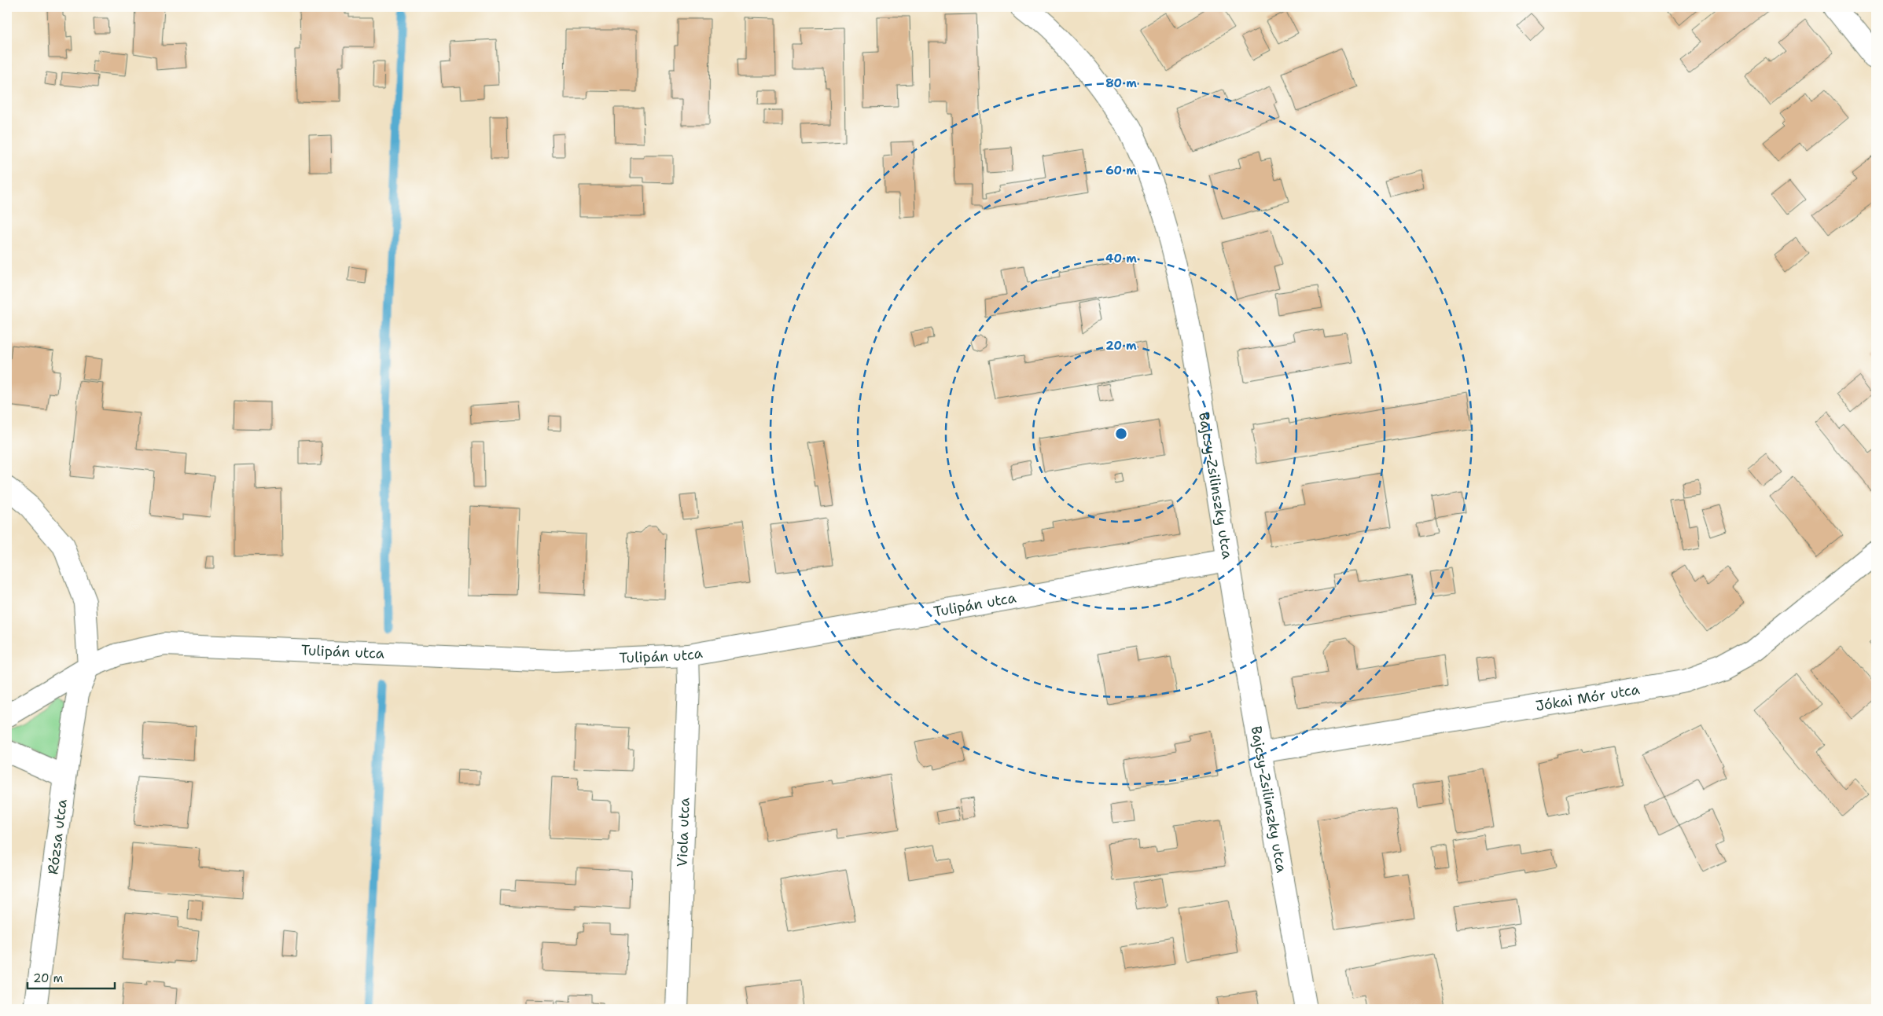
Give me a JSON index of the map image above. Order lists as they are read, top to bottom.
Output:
{
  "streets": {
    "street": [
      "Bajcsy-Zsilinszky utca",
      "Tulipán utca",
      "Jókai Mór utca",
      "Viola utca",
      "Rózsa utca"
    ]
  },
  "crossings": [
    ["Bajcsy-Zsilinszky utca", "Tulipán utca"],
    ["Bajcsy-Zsilinszky utca", "Jókai Mór utca"],
    ["Tulipán utca", "Viola utca"],
    ["Tulipán utca", "Rózsa utca"]
  ],
  "scale_bar": "20 m",
  "rings": [
    "80 m",
    "60 m",
    "40 m",
    "20 m"
  ]
}
